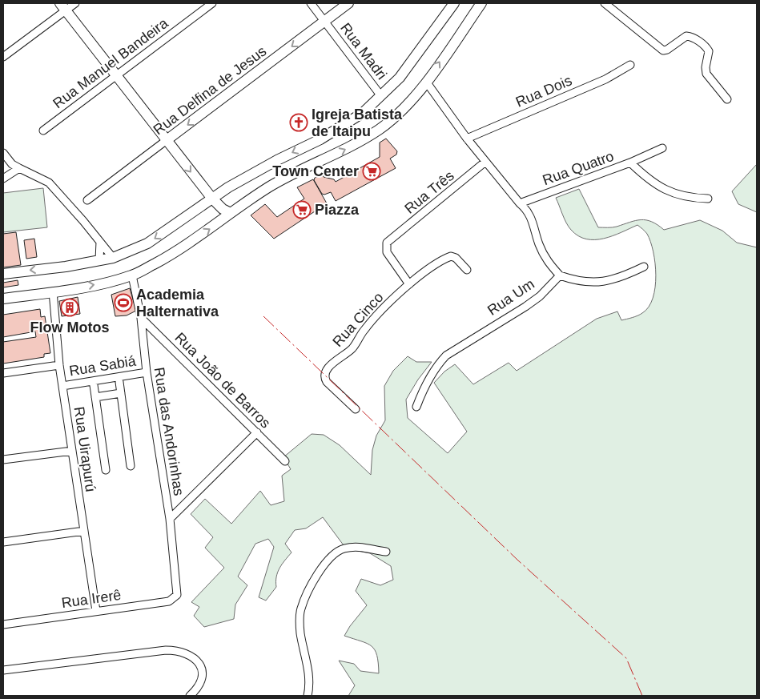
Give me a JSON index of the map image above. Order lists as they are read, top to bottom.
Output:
{
  "streets": {
    "main road": ["Rua Delfina de Jesus"],
    "street": [
      "Rua Madri",
      "Rua Manuel Bandeira",
      "Rua Dois",
      "Rua Quatro",
      "Rua Três",
      "Rua Um",
      "Rua Cinco",
      "Rua Sabiá",
      "Rua João de Barros",
      "Rua das Andorinhas",
      "Rua Uirapurú",
      "Rua Irerê"
    ]
  },
  "crossings": [
    ["Rua Madri", "Rua Delfina de Jesus"],
    ["Rua Três", "Rua Cinco"],
    ["Rua Sabiá", "Rua das Andorinhas"],
    ["Rua Sabiá", "Rua Uirapurú"],
    ["Rua João de Barros", "Rua das Andorinhas"],
    ["Rua das Andorinhas", "Rua Irerê"],
    ["Rua Uirapurú", "Rua Irerê"]
  ],
  "places": {
    "church": ["Igreja Batista de Itaipu"],
    "supermarket": ["Town Center", "Piazza"],
    "sports": ["Academia Halternativa"],
    "building": ["Flow Motos"]
  }
}
